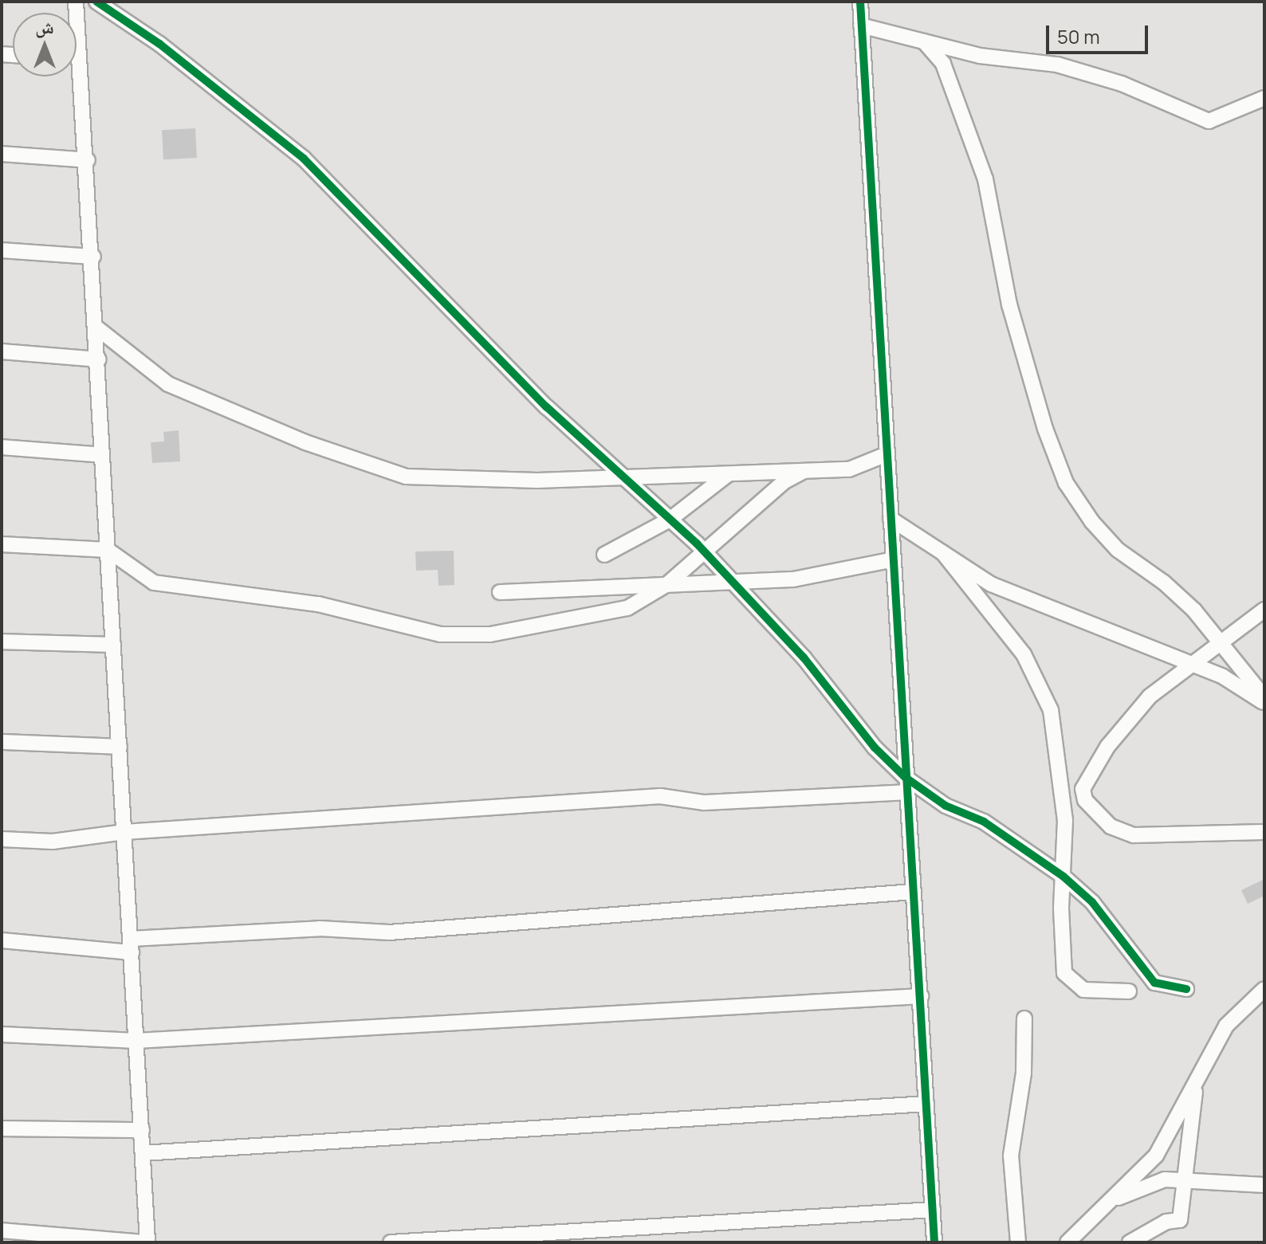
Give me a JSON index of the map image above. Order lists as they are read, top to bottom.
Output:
{
  "scale_bar": "50 m",
  "north": "top"
}
